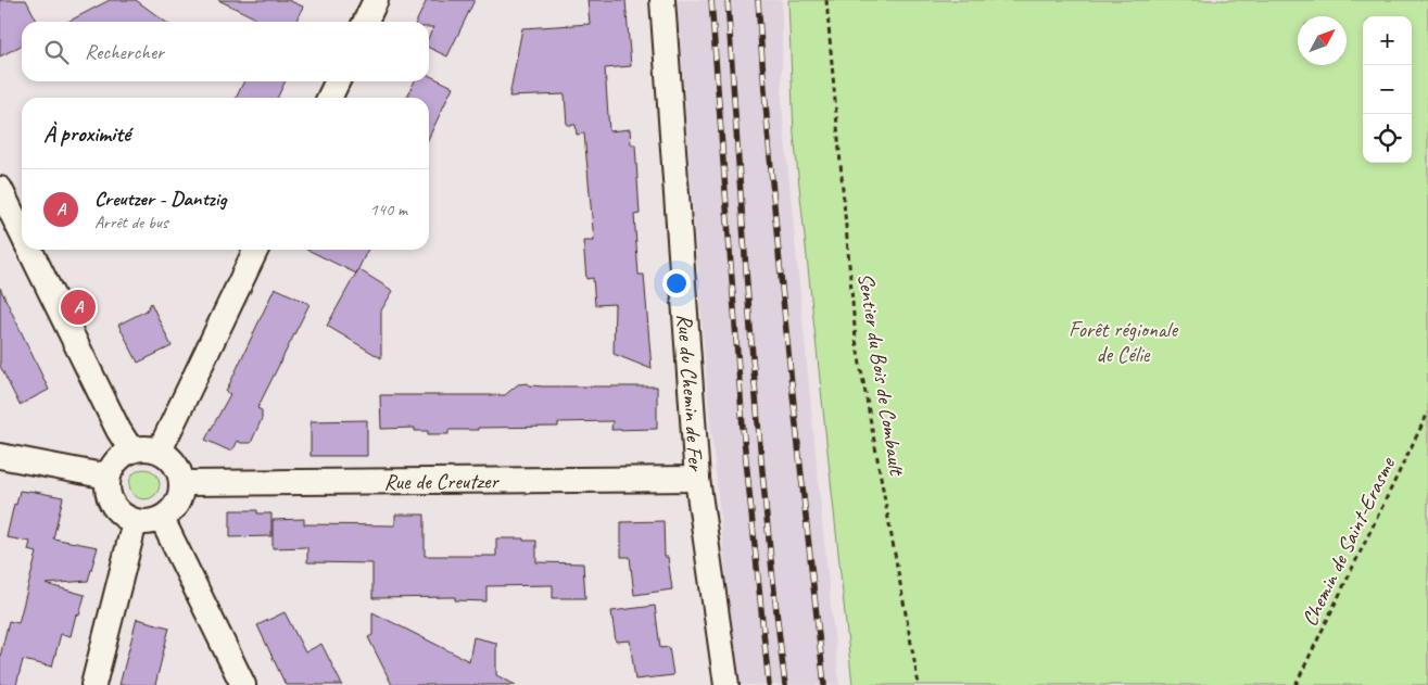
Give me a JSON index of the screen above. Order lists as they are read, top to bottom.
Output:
{
  "streets": {
    "street": ["Rue du Chemin de Fer", "Rue de Creutzer"],
    "path": ["Sentier du Bois de Combault", "Chemin de Saint-Erasme"]
  },
  "crossings": [
    ["Rue du Chemin de Fer", "Rue de Creutzer"]
  ],
  "parks": ["Forêt régionale de Célie"],
  "north": "top right",
  "page": {
    "map_buttons": ["+", "−"],
    "search": "Rechercher",
    "heading": "À proximité",
    "list": [
      {
        "mark": "A",
        "name": "Creutzer - Dantzig",
        "note": "Arrêt de bus",
        "value": "140 m"
      }
    ],
    "pins": "A"
  }
}
